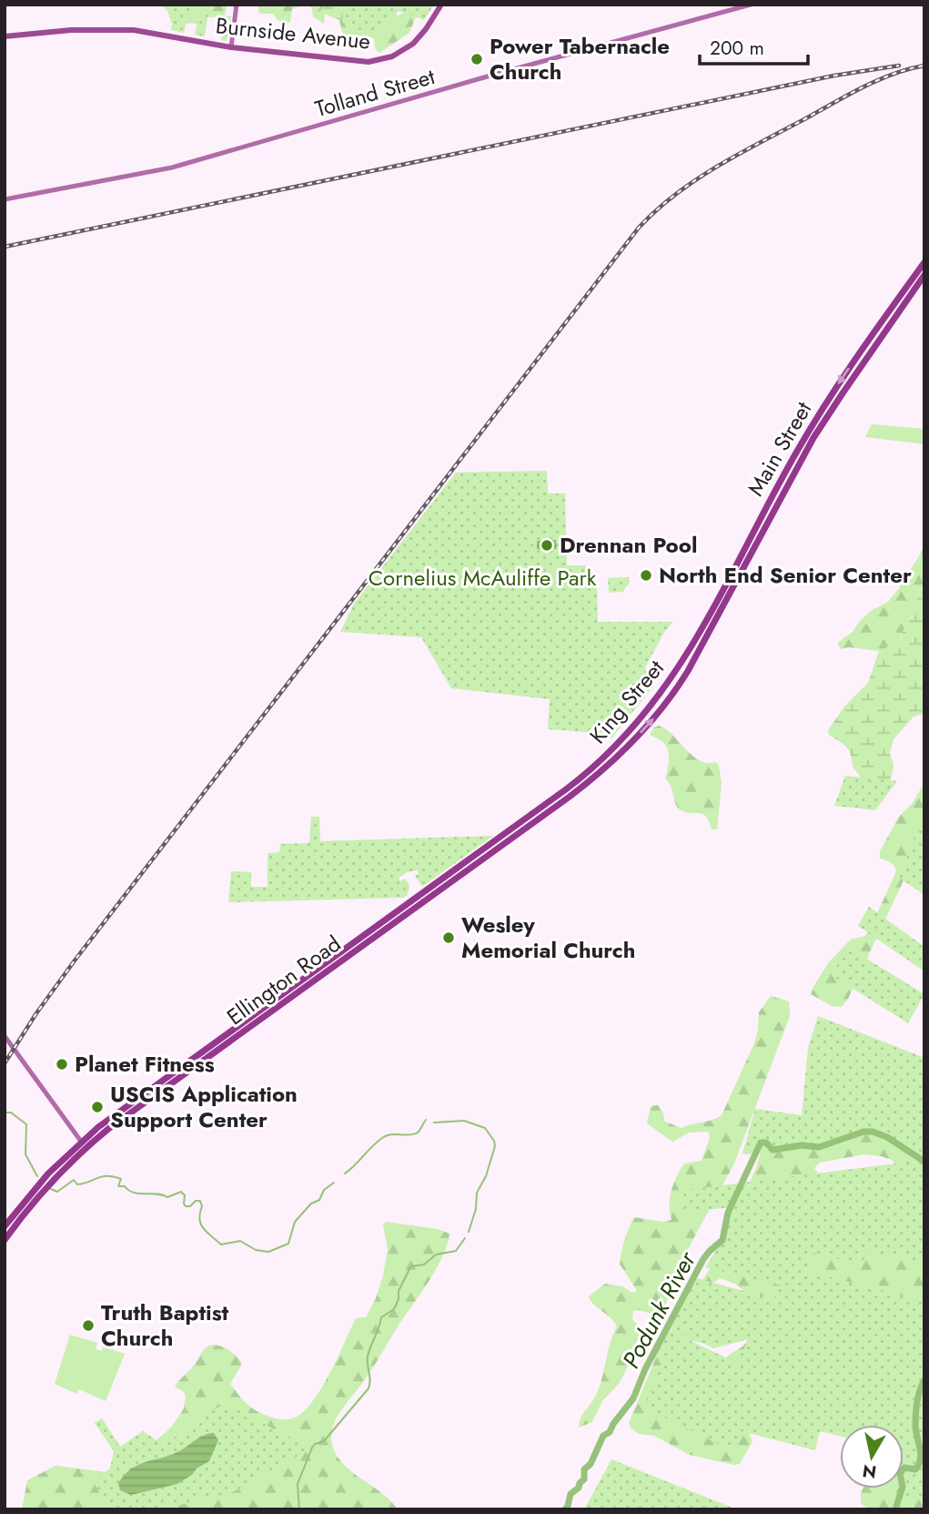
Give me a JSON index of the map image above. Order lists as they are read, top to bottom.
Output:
{
  "streets": {
    "highway": ["Main Street", "King Street", "Ellington Road"],
    "main road": ["Burnside Avenue", "Tolland Street"]
  },
  "crossings": [
    ["Main Street", "King Street"],
    ["King Street", "Ellington Road"]
  ],
  "water": ["Podunk River"],
  "parks": ["Cornelius McAuliffe Park"],
  "places": [
    "Power Tabernacle Church",
    "Drennan Pool",
    "North End Senior Center",
    "Wesley Memorial Church",
    "Planet Fitness",
    "USCIS Application Support Center",
    "Truth Baptist Church"
  ],
  "scale_bar": "200 m",
  "north": "bottom"
}
